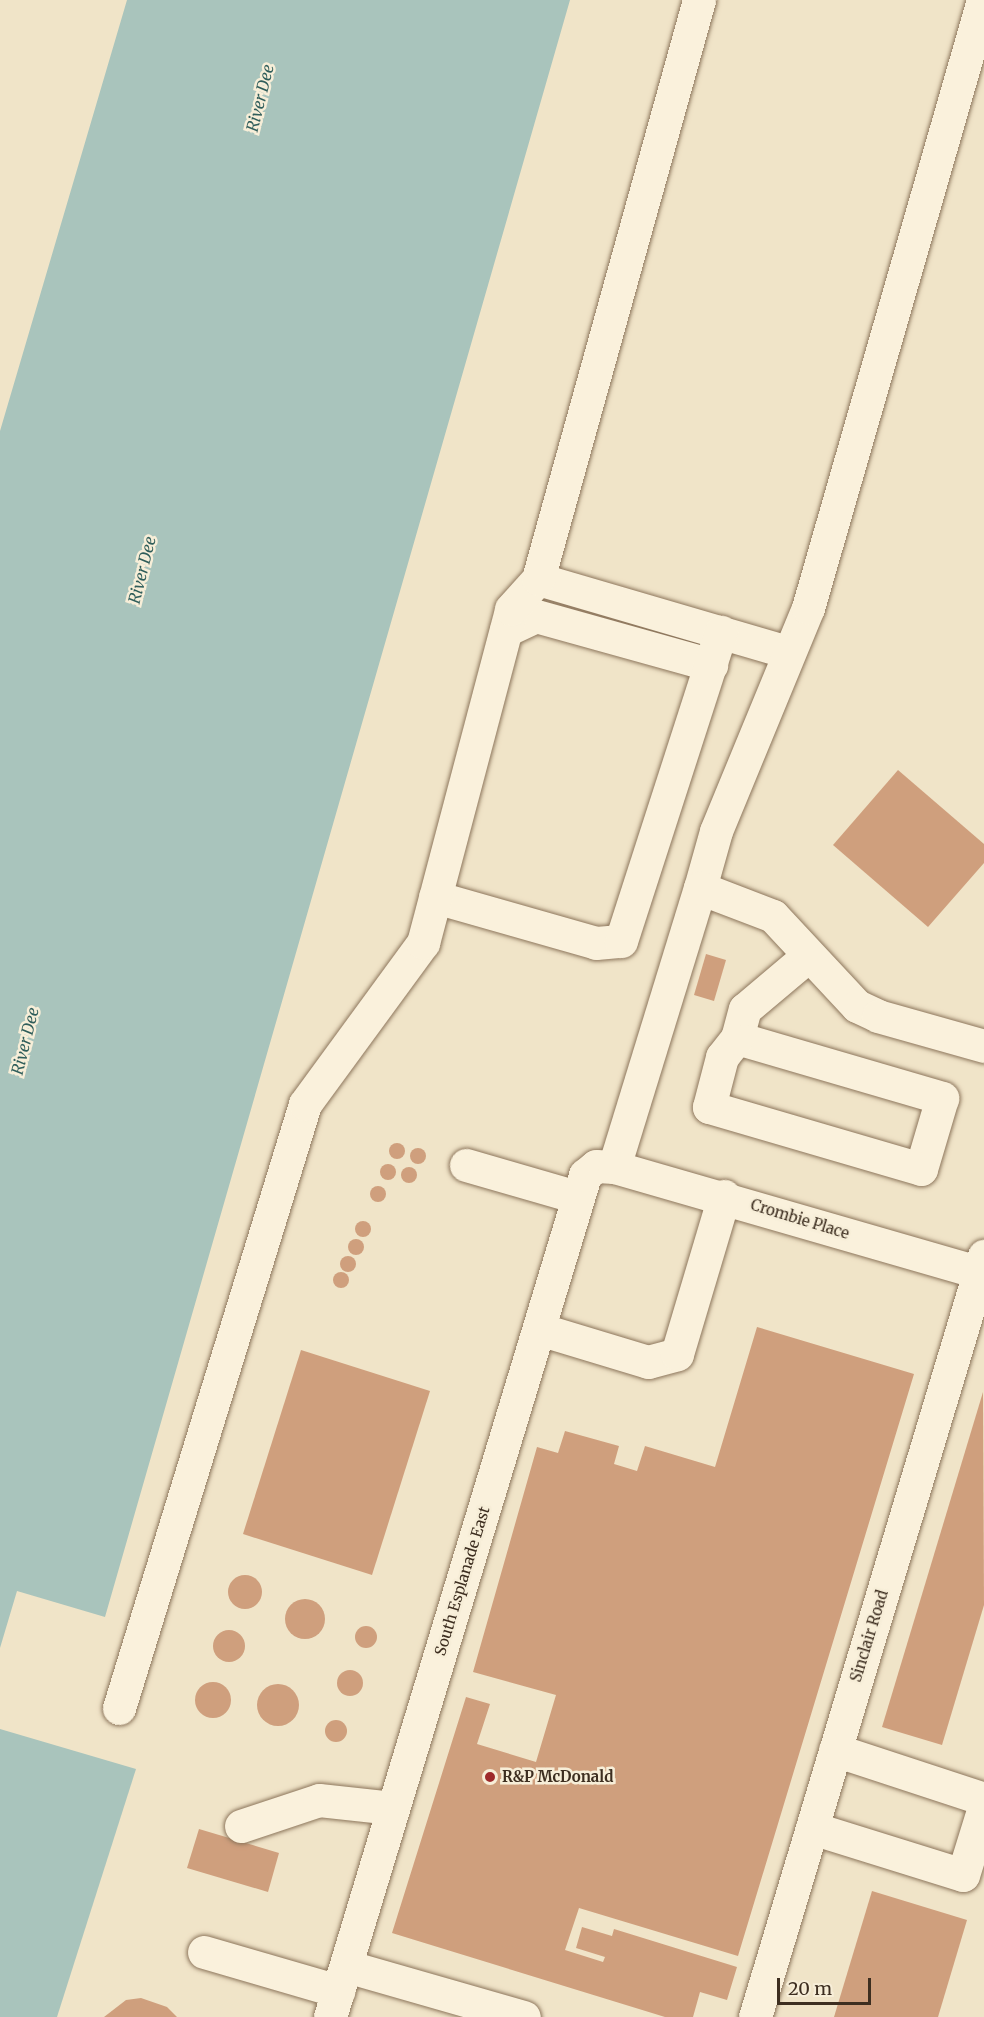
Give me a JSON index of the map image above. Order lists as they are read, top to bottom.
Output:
{
  "streets": {
    "street": ["Crombie Place", "South Esplanade East", "Sinclair Road"]
  },
  "crossings": [
    ["Crombie Place", "South Esplanade East"],
    ["Crombie Place", "Sinclair Road"]
  ],
  "water": ["River Dee"],
  "places": ["R&P McDonald"],
  "scale_bar": "20 m"
}
